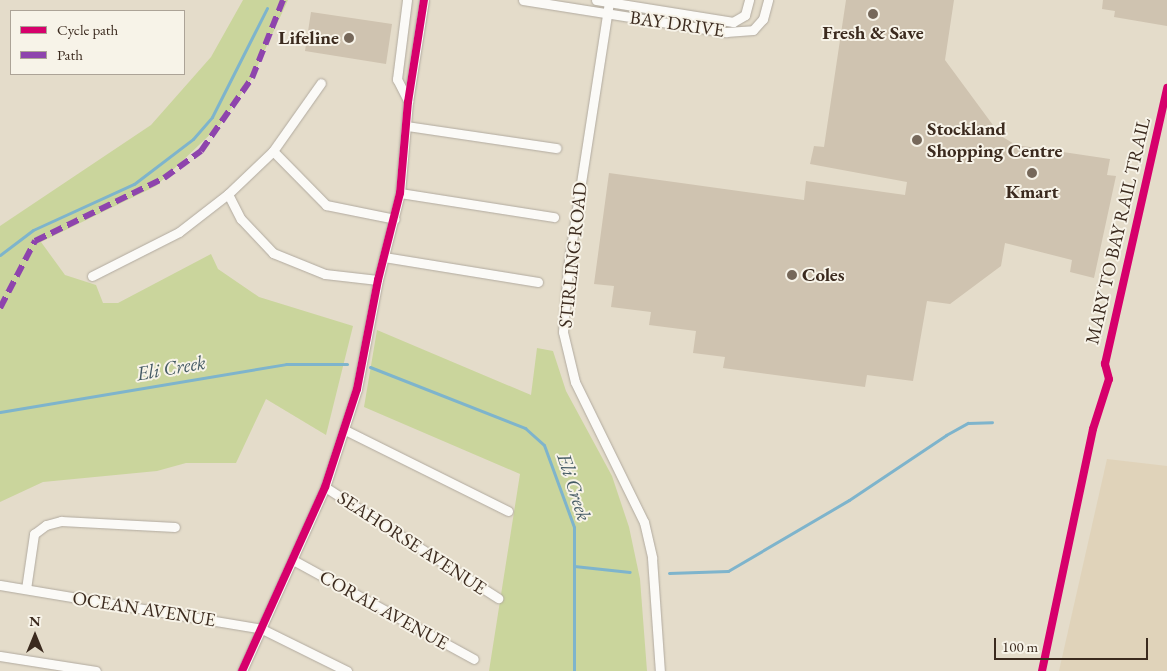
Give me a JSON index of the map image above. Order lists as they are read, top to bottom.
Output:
{
  "streets": {
    "street": [
      "BAY DRIVE",
      "STIRLING ROAD",
      "SEAHORSE AVENUE",
      "OCEAN AVENUE",
      "CORAL AVENUE"
    ],
    "cycle path": ["MARY TO BAY RAIL TRAIL"]
  },
  "crossings": [
    ["BAY DRIVE", "STIRLING ROAD"]
  ],
  "water": ["Eli Creek"],
  "places": [
    "Fresh & Save",
    "Lifeline",
    "Stockland Shopping Centre",
    "Kmart",
    "Coles"
  ],
  "legend": ["Cycle path", "Path"],
  "scale_bar": "100 m",
  "north": "top"
}
